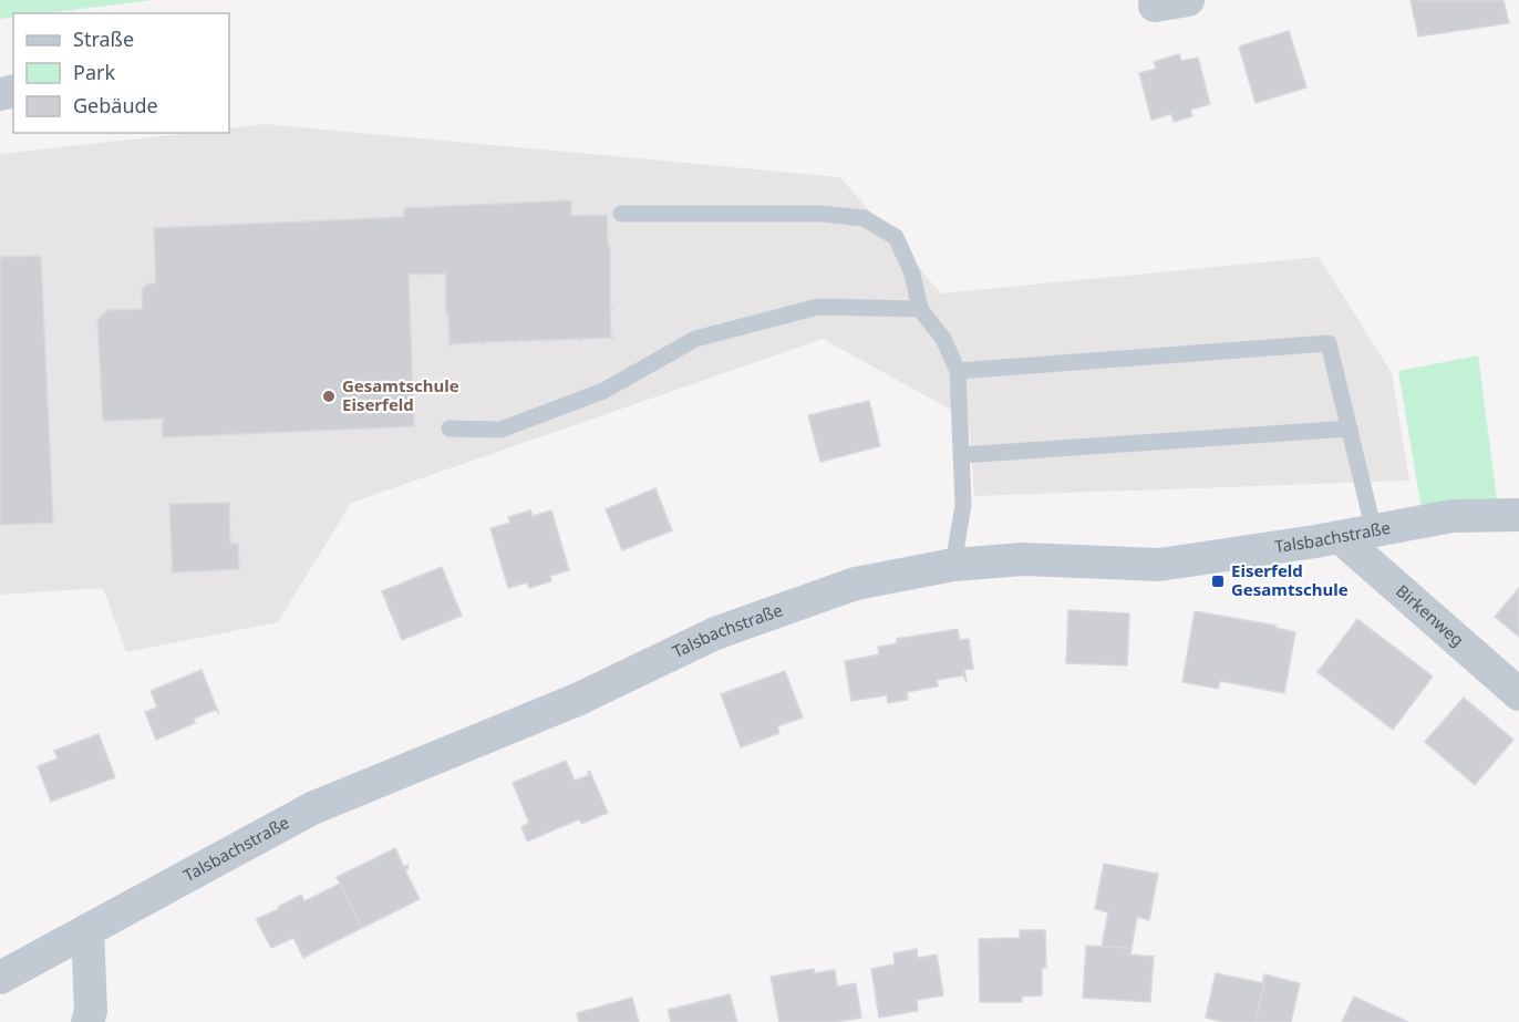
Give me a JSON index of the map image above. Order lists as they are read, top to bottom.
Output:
{
  "streets": {
    "street": ["Talsbachstraße", "Birkenweg"]
  },
  "crossings": [
    ["Talsbachstraße", "Birkenweg"]
  ],
  "places": {
    "other": ["Gesamtschule Eiserfeld"],
    "transit": ["Eiserfeld Gesamtschule"]
  },
  "legend": ["Straße", "Park", "Gebäude"]
}
